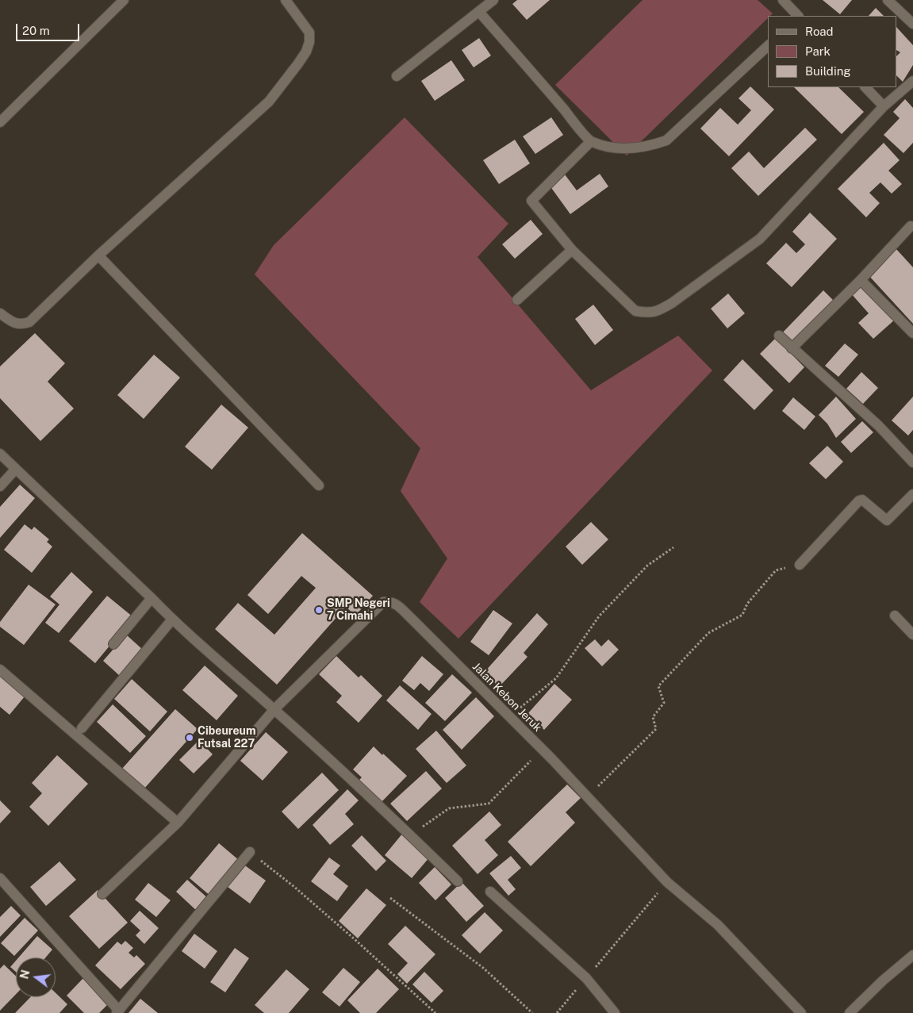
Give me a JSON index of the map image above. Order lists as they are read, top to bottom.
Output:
{
  "streets": {
    "street": ["Jalan Kebon Jeruk"]
  },
  "places": ["SMP Negeri 7 Cimahi", "Cibeureum Futsal 227"],
  "legend": ["Road", "Park", "Building"],
  "scale_bar": "20 m",
  "north": "left"
}
